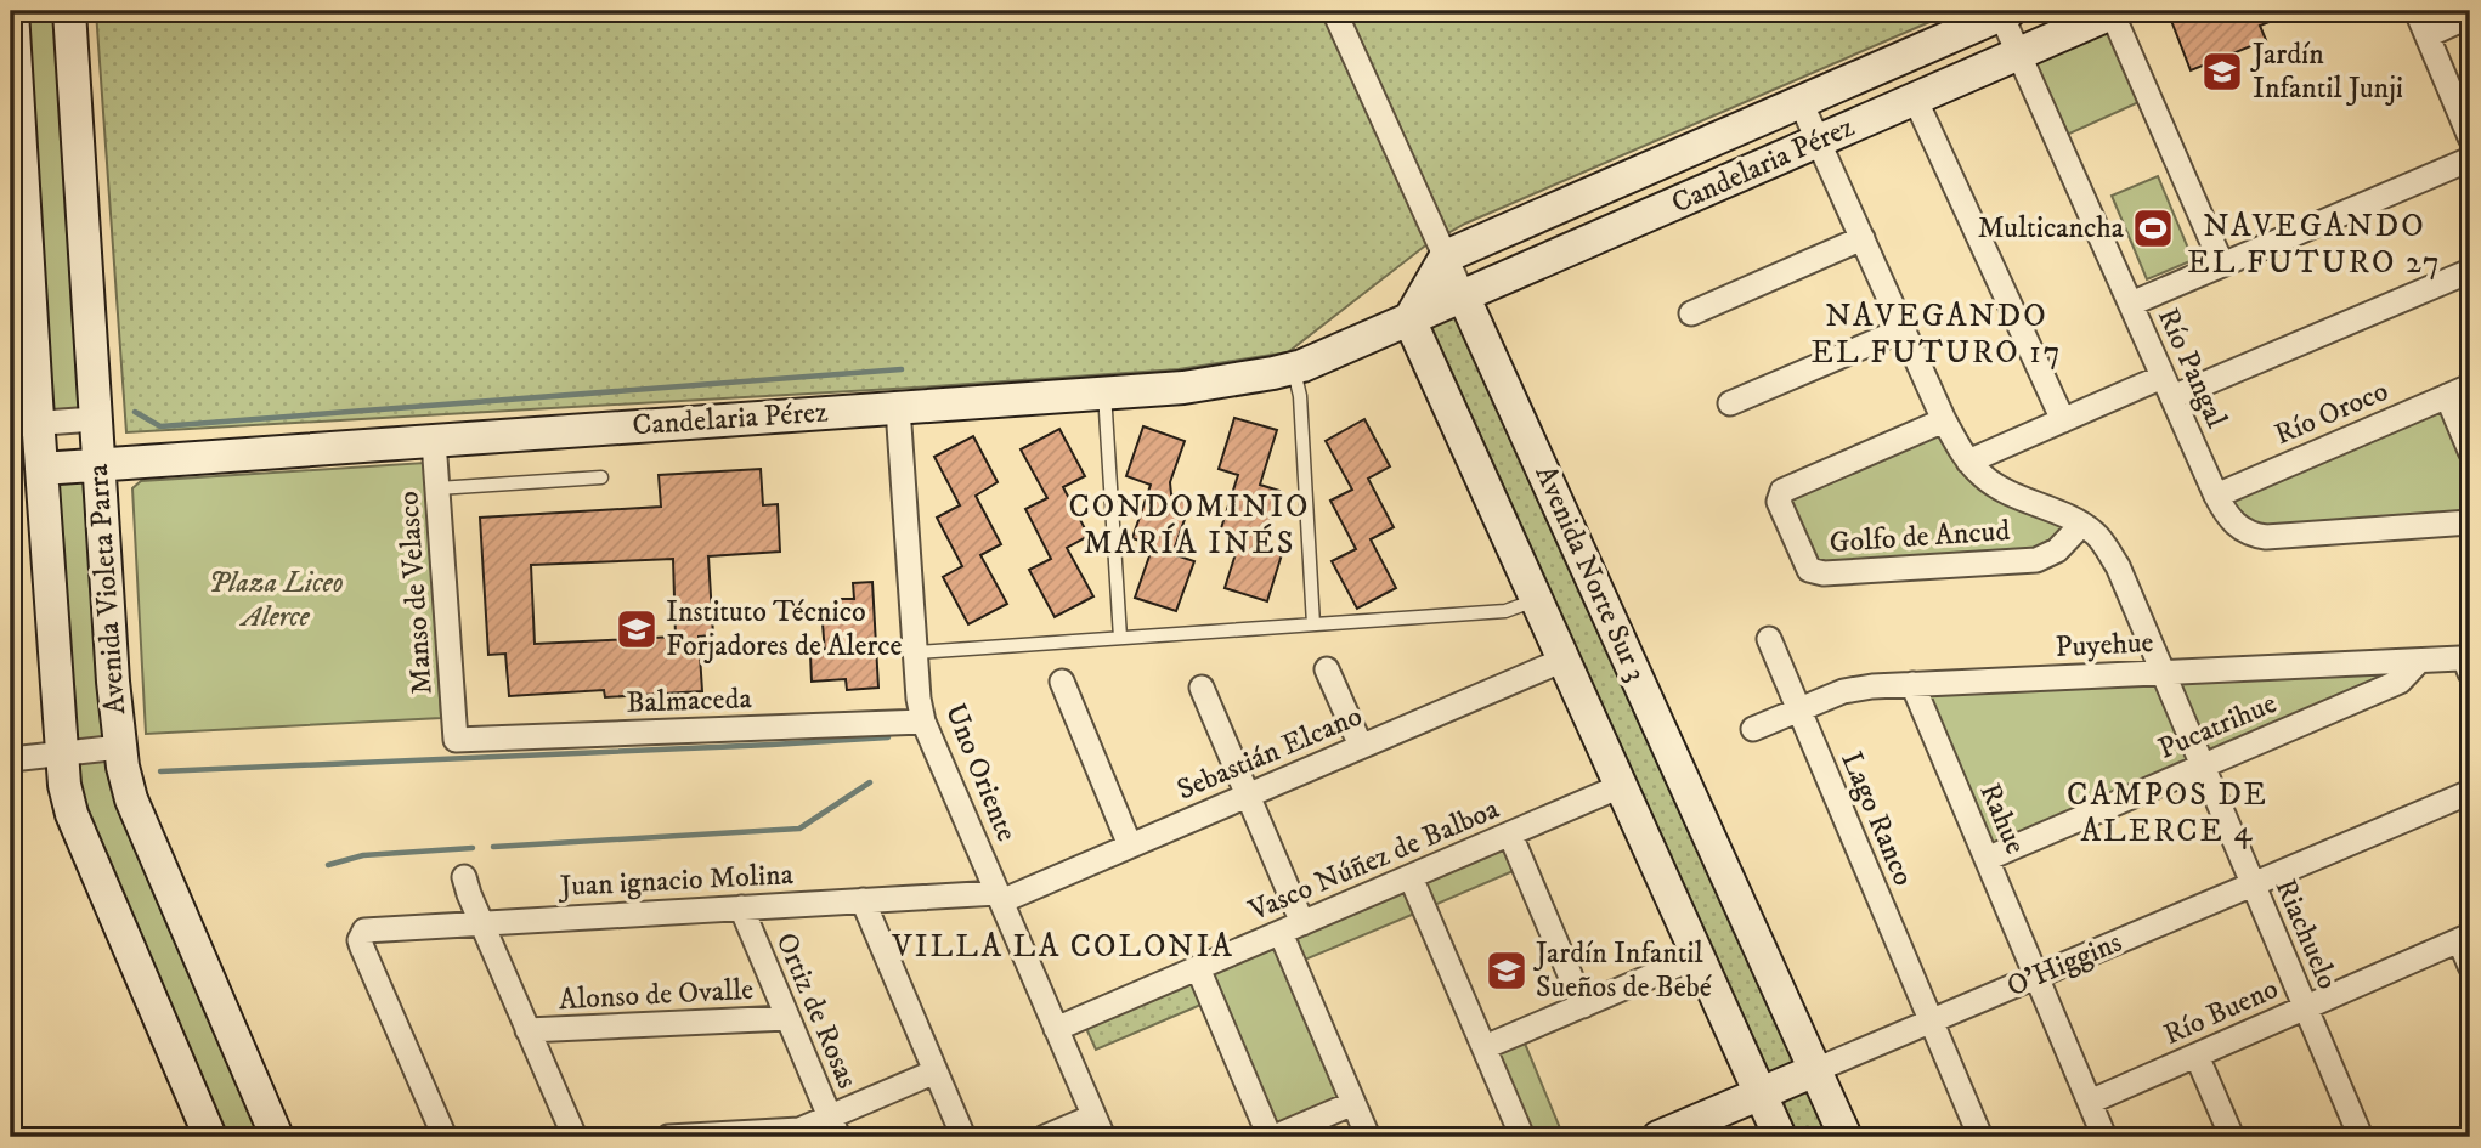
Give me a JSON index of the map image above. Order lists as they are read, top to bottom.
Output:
{
  "streets": {
    "street": [
      "Candelaria Pérez",
      "Río Pangal",
      "Río Oroco",
      "Golfo de Ancud",
      "Avenida Norte Sur 3",
      "Avenida Violeta Parra",
      "Manso de Velasco",
      "Puyehue",
      "Balmaceda",
      "Pucatrihue",
      "Sebastián Elcano",
      "Uno Oriente",
      "Lago Ranco",
      "Rahue",
      "Vasco Núñez de Balboa",
      "Juan ignacio Molina",
      "Riachuelo",
      "O'Higgins",
      "Alonso de Ovalle",
      "Ortiz de Rosas",
      "Río Bueno"
    ]
  },
  "crossings": [
    ["Candelaria Pérez", "Río Pangal"],
    ["Candelaria Pérez", "Avenida Norte Sur 3"],
    ["Candelaria Pérez", "Avenida Violeta Parra"],
    ["Candelaria Pérez", "Manso de Velasco"],
    ["Candelaria Pérez", "Uno Oriente"],
    ["Río Pangal", "Río Oroco"],
    ["Golfo de Ancud", "Riachuelo"],
    ["Avenida Norte Sur 3", "Sebastián Elcano"],
    ["Avenida Norte Sur 3", "Vasco Núñez de Balboa"],
    ["Avenida Norte Sur 3", "O'Higgins"],
    ["Manso de Velasco", "Balmaceda"],
    ["Puyehue", "Pucatrihue"],
    ["Puyehue", "Lago Ranco"],
    ["Puyehue", "Rahue"],
    ["Puyehue", "Riachuelo"],
    ["Balmaceda", "Uno Oriente"],
    ["Pucatrihue", "Rahue"],
    ["Pucatrihue", "Riachuelo"],
    ["Sebastián Elcano", "Uno Oriente"],
    ["Sebastián Elcano", "Juan ignacio Molina"],
    ["Uno Oriente", "Vasco Núñez de Balboa"],
    ["Uno Oriente", "Juan ignacio Molina"],
    ["Lago Ranco", "O'Higgins"],
    ["Rahue", "O'Higgins"],
    ["Rahue", "Río Bueno"],
    ["Juan ignacio Molina", "Ortiz de Rosas"],
    ["Riachuelo", "O'Higgins"],
    ["Riachuelo", "Río Bueno"],
    ["Alonso de Ovalle", "Ortiz de Rosas"]
  ],
  "districts": [
    "NAVEGANDO EL FUTURO 27",
    "NAVEGANDO EL FUTURO 17",
    "CONDOMINIO MARÍA INÉS",
    "CAMPOS DE ALERCE 4",
    "VILLA LA COLONIA"
  ],
  "parks": ["Plaza Liceo Alerce"],
  "places": {
    "school or university": ["Jardín Infantil Junji", "Instituto Técnico Forjadores de Alerce", "Jardín Infantil Sueños de Bebé"],
    "sports": ["Multicancha"]
  }
}
